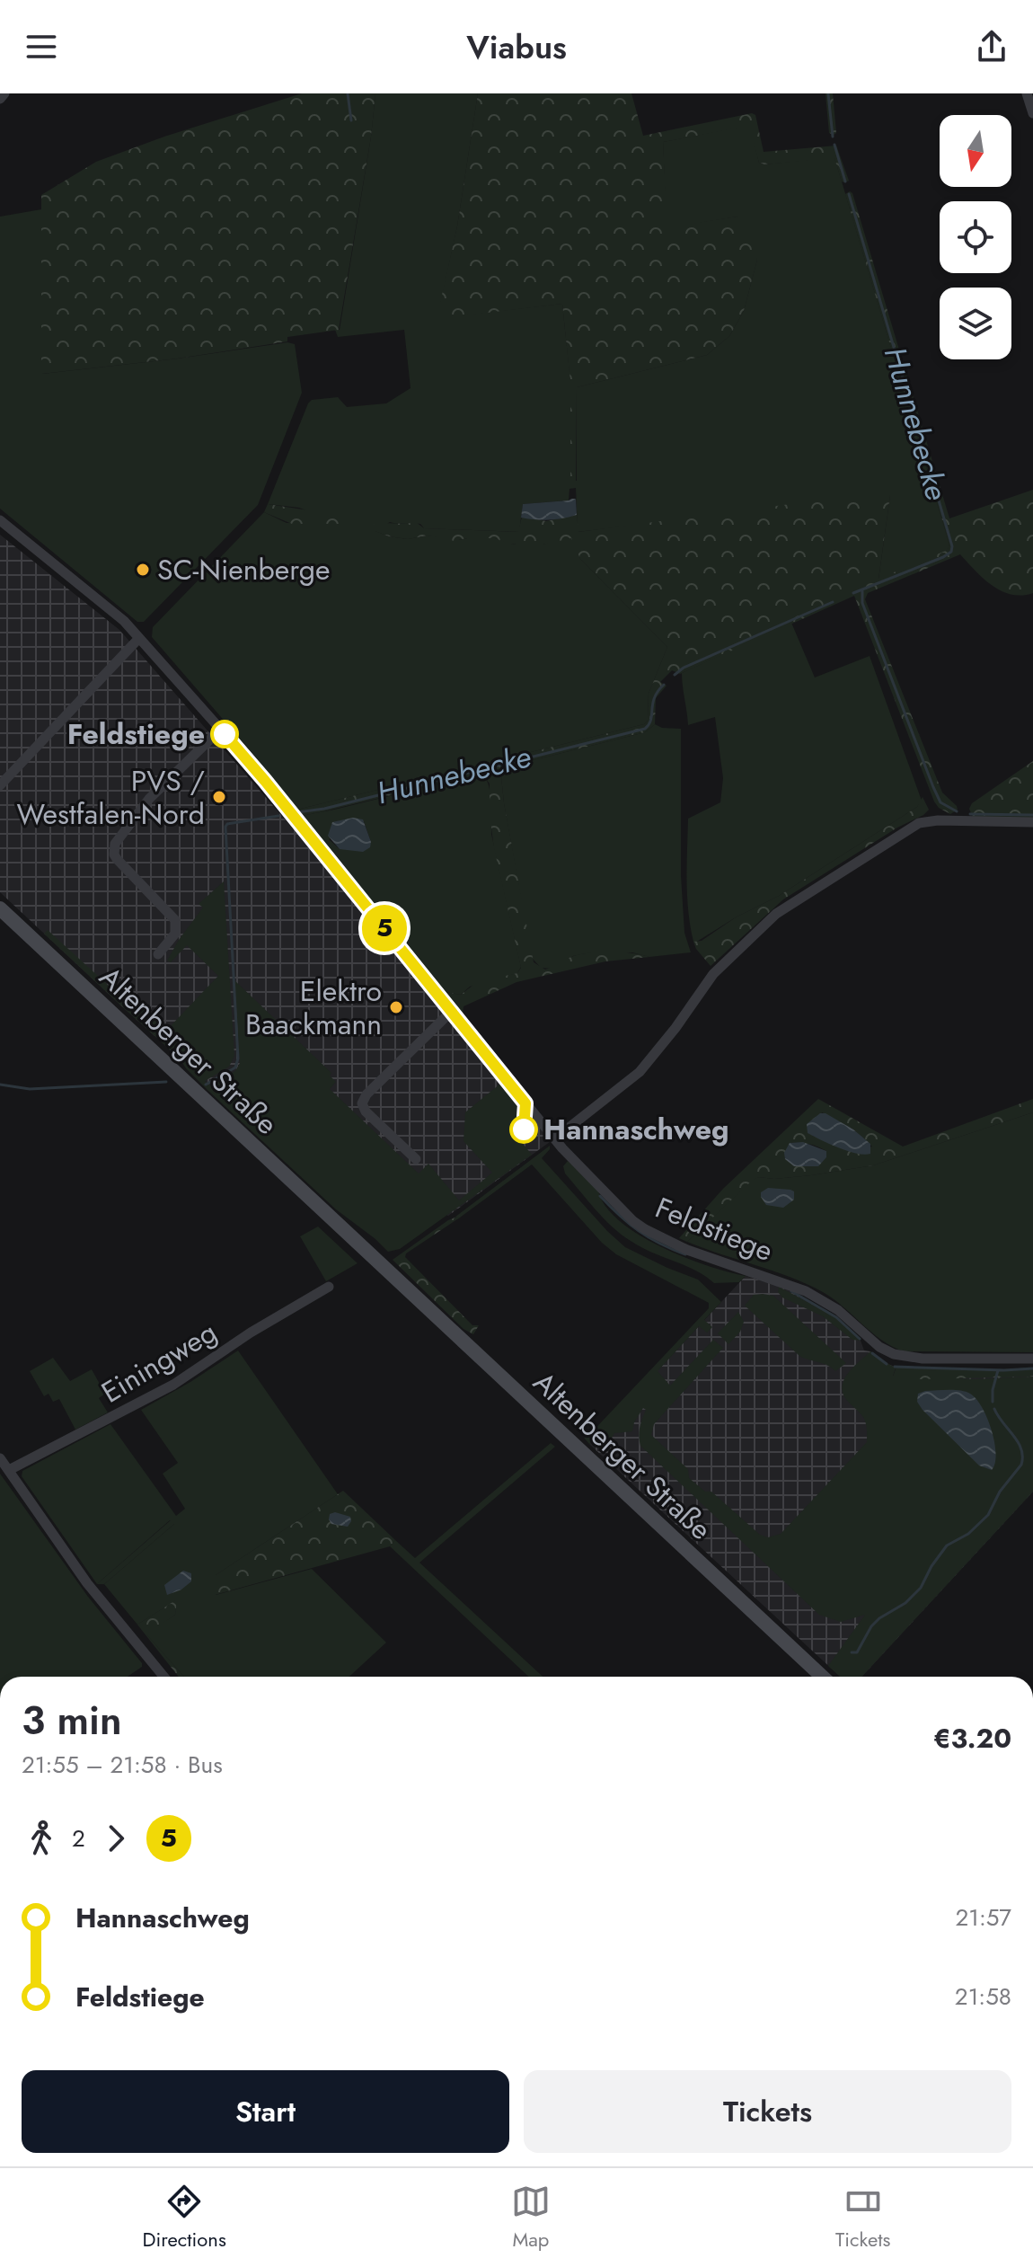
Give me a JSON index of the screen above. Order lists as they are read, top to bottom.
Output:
{
  "streets": {
    "main road": ["Altenberger Straße"],
    "street": ["Feldstiege", "Einingweg"]
  },
  "water": ["Hunnebecke"],
  "places": [
    "SC-Nienberge",
    "Feldstiege",
    "PVS / Westfalen-Nord",
    "Elektro Baackmann",
    "Hannaschweg"
  ],
  "lines": ["bus line 5"],
  "north": "bottom",
  "page": {
    "header": "Viabus",
    "on_map": "5",
    "heading": ["3 min", "21:55 – 21:58 · Bus", "€3.20"],
    "legs": ["2", "5"],
    "list": [
      {
        "name": "Hannaschweg",
        "value": "21:57"
      },
      {
        "name": "Feldstiege",
        "value": "21:58"
      }
    ],
    "buttons": ["Start", "Tickets"],
    "tabs": ["Directions", "Map", "Tickets"]
  }
}
